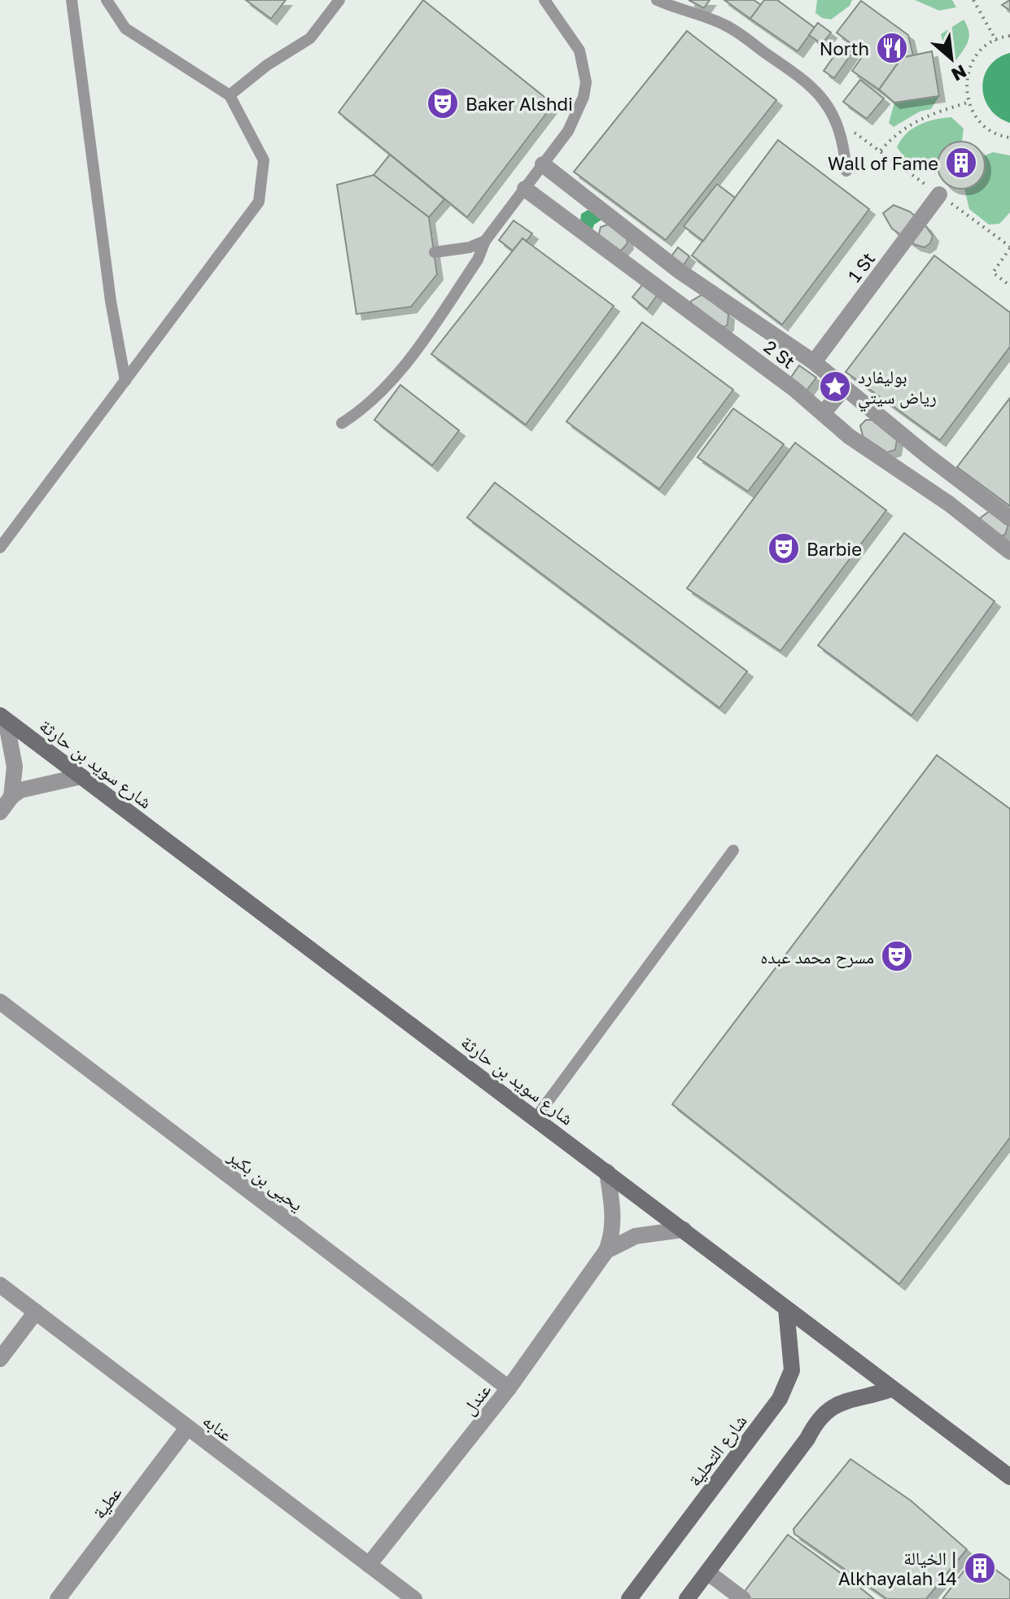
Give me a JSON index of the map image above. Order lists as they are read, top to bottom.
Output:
{
  "streets": {
    "street": [
      "1 St",
      "2 St",
      "شارع سويد بن حارثة",
      "يحيى بن بكير",
      "عندل",
      "عنابه",
      "شارع التحلية",
      "عطية"
    ]
  },
  "crossings": [
    ["1 St", "2 St"],
    ["شارع سويد بن حارثة", "عندل"],
    ["شارع سويد بن حارثة", "شارع التحلية"],
    ["يحيى بن بكير", "عندل"],
    ["عندل", "عنابه"],
    ["عنابه", "عطية"]
  ],
  "places": {
    "restaurant": ["North"],
    "theatre": ["Baker Alshdi", "Barbie", "مسرح محمد عبده"],
    "building": ["Wall of Fame", "الخيالة | Alkhayalah 14"],
    "place": ["بوليفارد رياض سيتي"]
  },
  "north": "bottom right"
}
